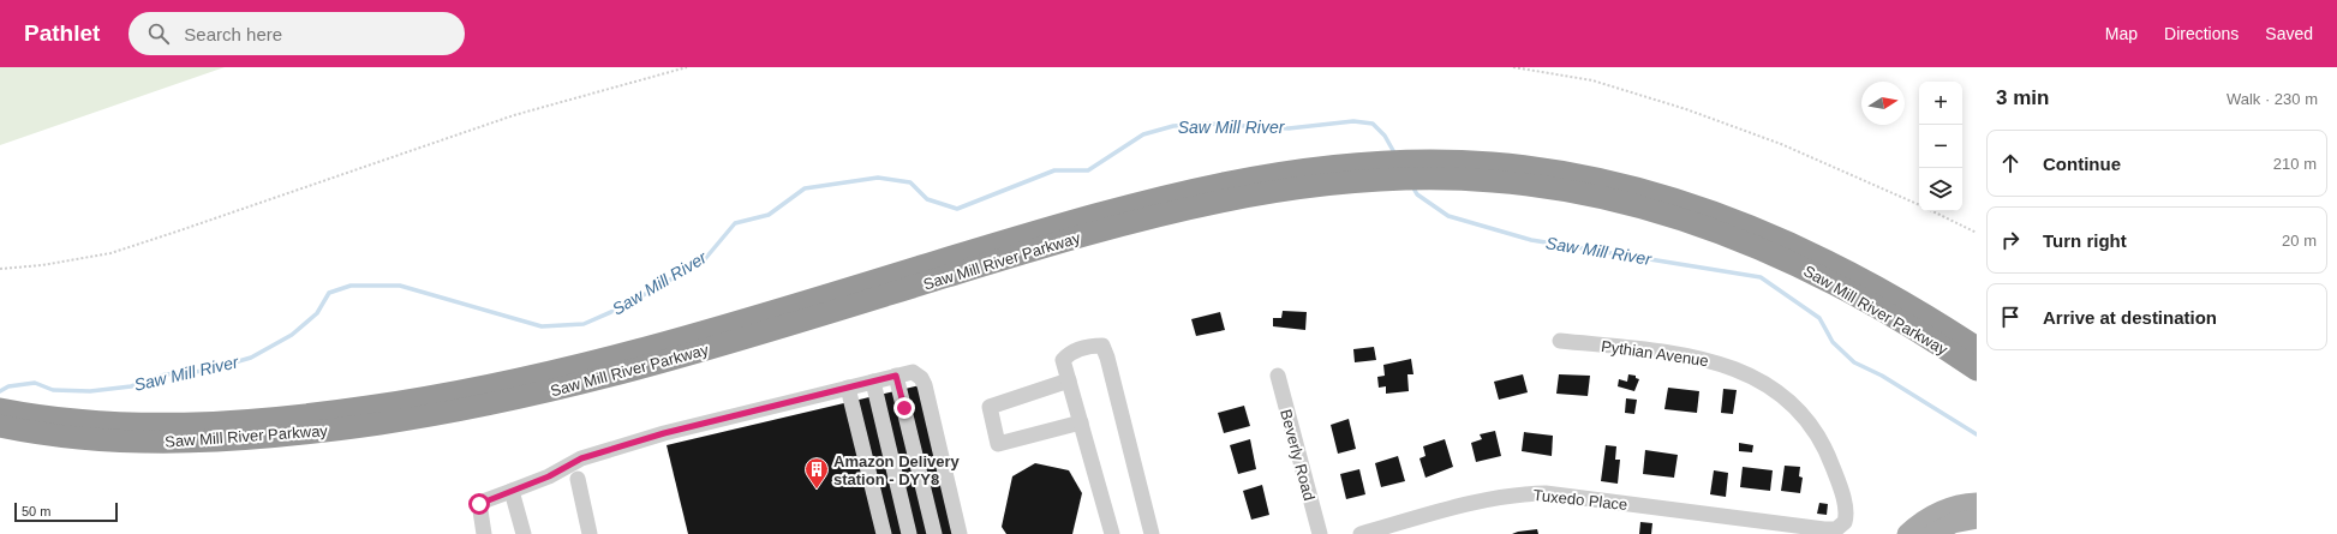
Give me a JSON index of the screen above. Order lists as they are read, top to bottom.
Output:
{
  "streets": {
    "highway": ["Saw Mill River Parkway"],
    "street": ["Pythian Avenue", "Beverly Road", "Tuxedo Place"]
  },
  "crossings": [
    ["Pythian Avenue", "Tuxedo Place"]
  ],
  "water": ["Saw Mill River"],
  "places": {
    "building": ["Amazon Delivery station - DYY8"]
  },
  "scale_bar": "50 m",
  "north": "right",
  "page": {
    "header": "Pathlet",
    "search": "Search here",
    "nav": ["Map", "Directions", "Saved"],
    "heading": ["3 min", "Walk · 230 m"],
    "map_buttons": ["+", "−"],
    "list": [
      ["Continue", "210 m"],
      ["Turn right", "20 m"],
      "Arrive at destination"
    ],
    "scale": "50 m"
  }
}
